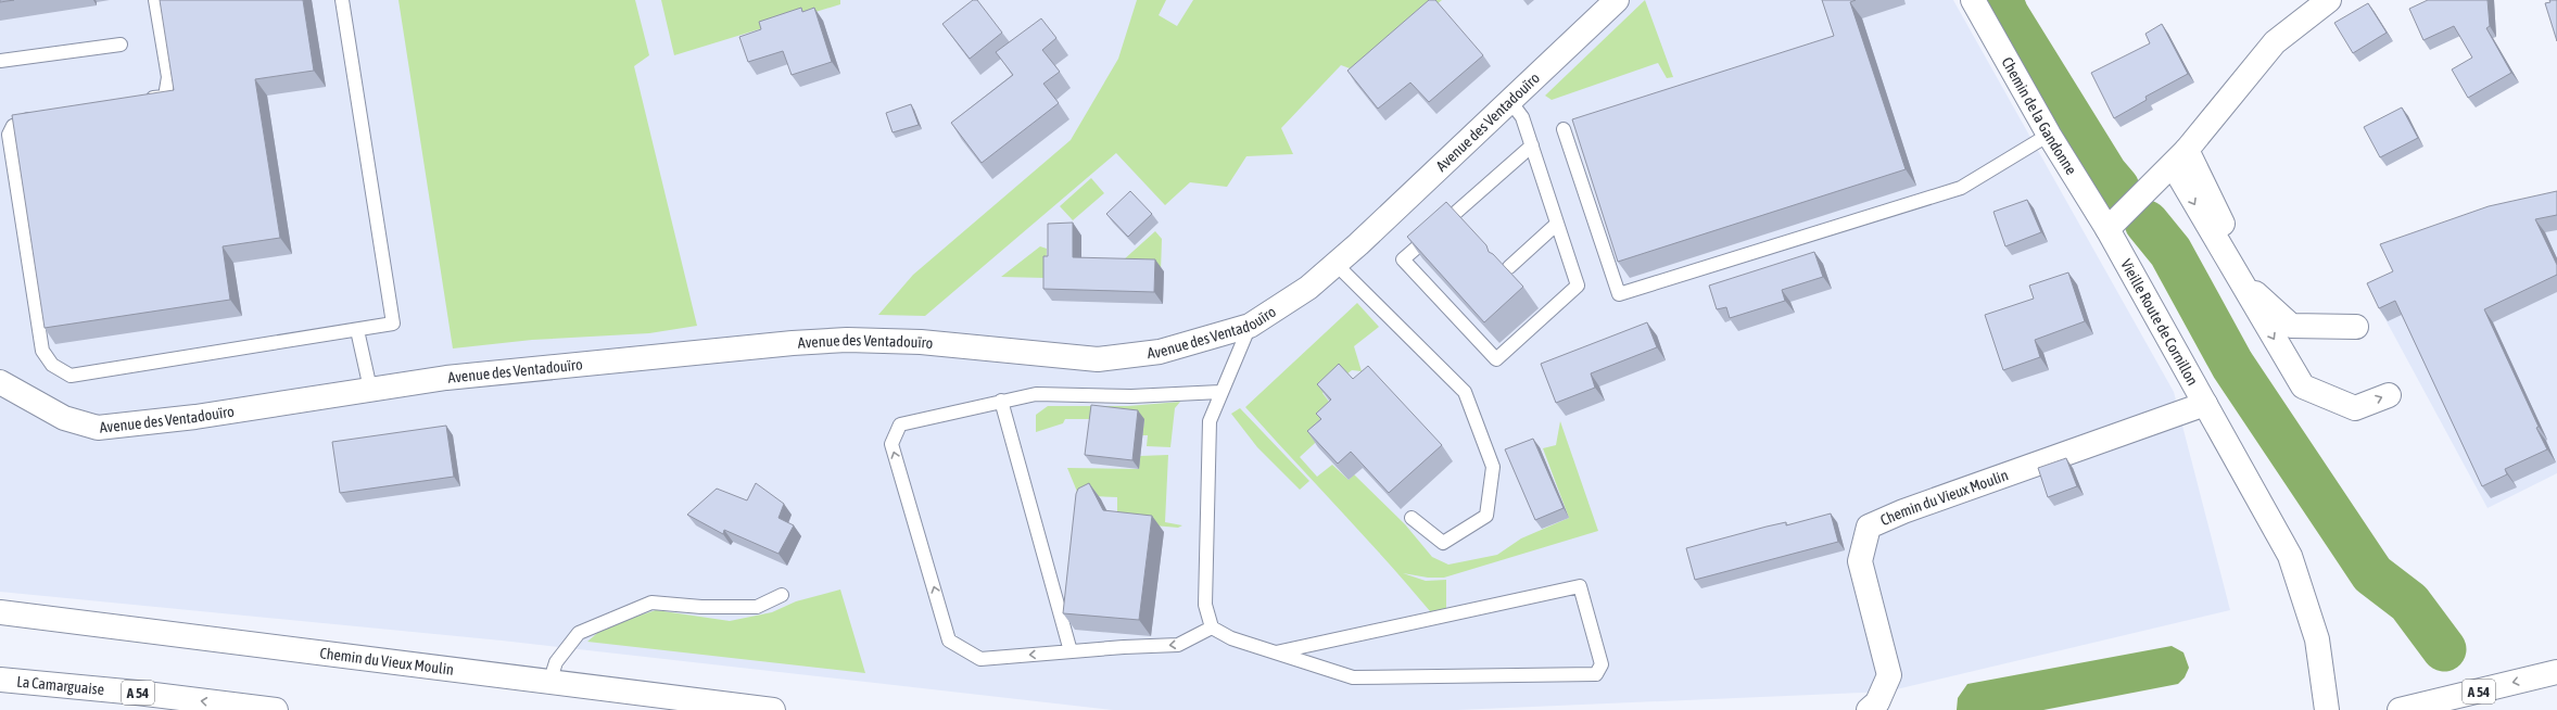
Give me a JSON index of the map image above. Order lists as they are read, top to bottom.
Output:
{
  "streets": {
    "main road": [
      "Chemin de la Gandonne",
      "Avenue des Ventadouïro",
      "Vieille Route de Cornillon",
      "Chemin du Vieux Moulin",
      "La Camarguaise",
      "A 54"
    ]
  },
  "crossings": [
    ["Chemin de la Gandonne", "Vieille Route de Cornillon"],
    ["Vieille Route de Cornillon", "Chemin du Vieux Moulin"]
  ],
  "one_way": ["La Camarguaise"]
}
